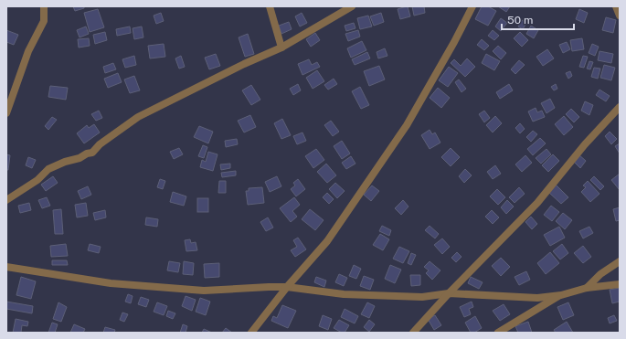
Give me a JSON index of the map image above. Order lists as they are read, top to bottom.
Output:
{
  "scale_bar": "50 m"
}
